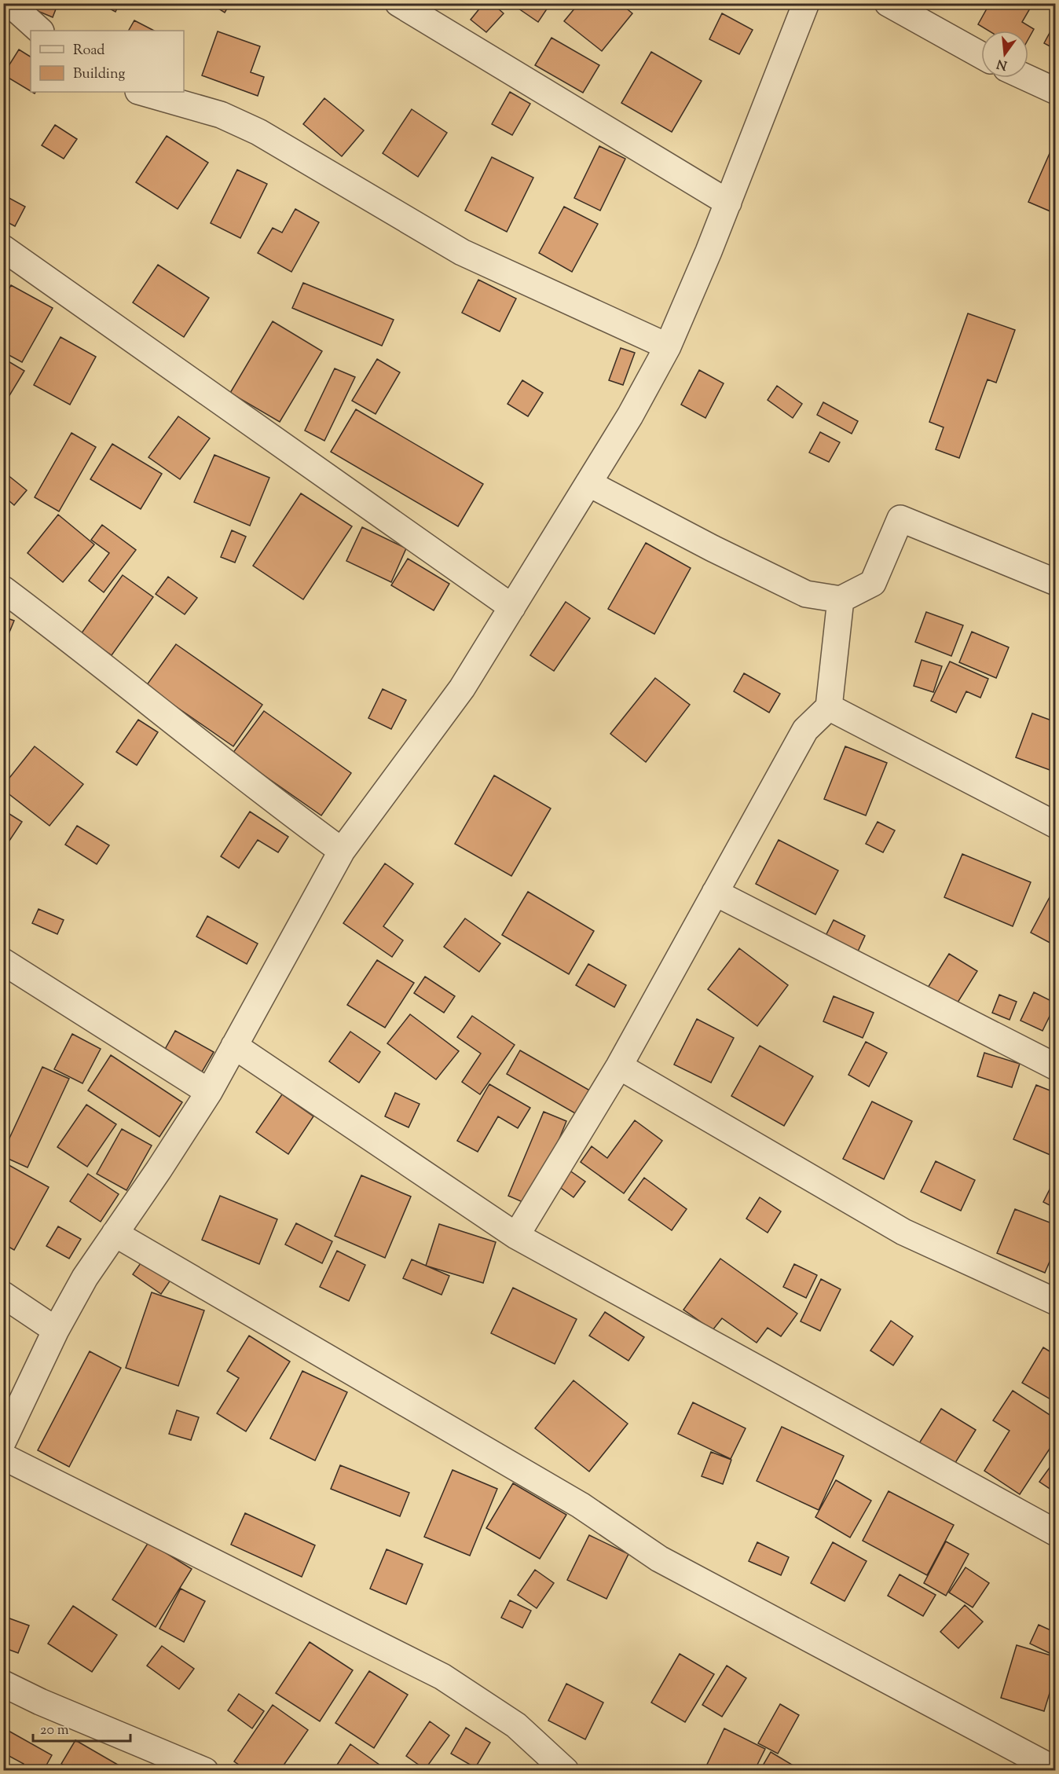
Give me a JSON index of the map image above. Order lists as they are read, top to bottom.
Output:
{
  "legend": ["Road", "Building"],
  "scale_bar": "20 m",
  "north": "bottom"
}
